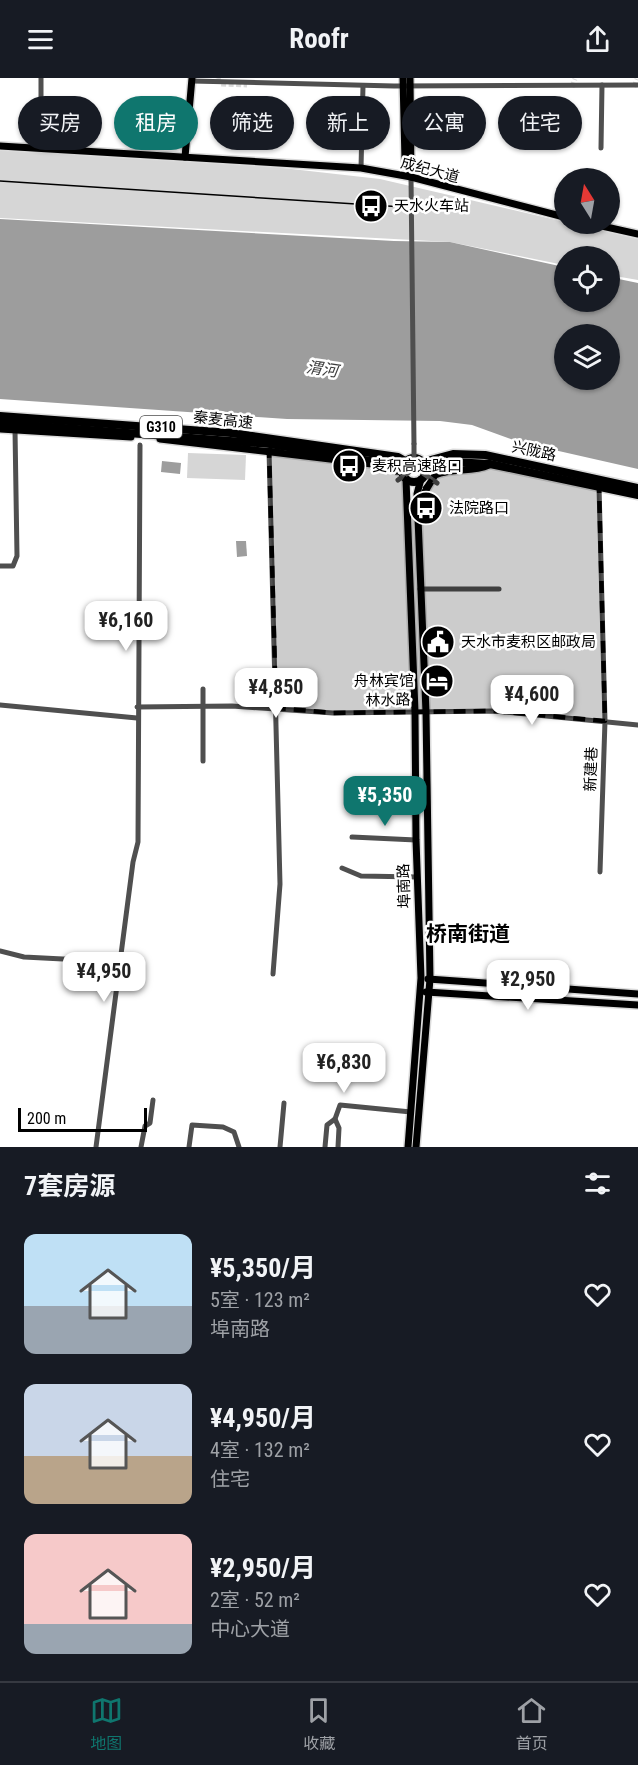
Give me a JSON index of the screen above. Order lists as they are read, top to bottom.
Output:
{
  "streets": {
    "highway": ["秦麦高速", "G310", "兴陇路"],
    "main road": ["成纪大道", "埠南路"],
    "street": ["林水路", "新建巷"]
  },
  "crossings": [
    ["秦麦高速", "兴陇路"],
    ["秦麦高速", "埠南路"],
    ["兴陇路", "新建巷"],
    ["林水路", "新建巷"],
    ["林水路", "埠南路"]
  ],
  "districts": ["桥南街道"],
  "water": ["渭河"],
  "places": {
    "bus stop": ["天水火车站", "麦积高速路口", "法院路口"],
    "public building": ["天水市麦积区邮政局"],
    "hotel": ["舟林宾馆"]
  },
  "scale_bar": "200 m",
  "north": "top",
  "page": {
    "header": "Roofr",
    "chip": [
      "买房",
      "租房",
      "筛选",
      "新上",
      "公寓",
      "住宅"
    ],
    "price": [
      "¥6,160",
      "¥4,850",
      "¥4,600",
      "¥5,350",
      "¥4,950",
      "¥2,950",
      "¥6,830"
    ],
    "scale": "200 m",
    "heading": "7套房源",
    "list": [
      {
        "name": "¥5,350/月",
        "note": "5室 · 123 m² · 埠南路"
      },
      {
        "name": "¥4,950/月",
        "note": "4室 · 132 m² · 住宅"
      },
      {
        "name": "¥2,950/月",
        "note": "2室 · 52 m² · 中心大道"
      }
    ],
    "tabs": ["地图", "收藏", "首页"]
  }
}
